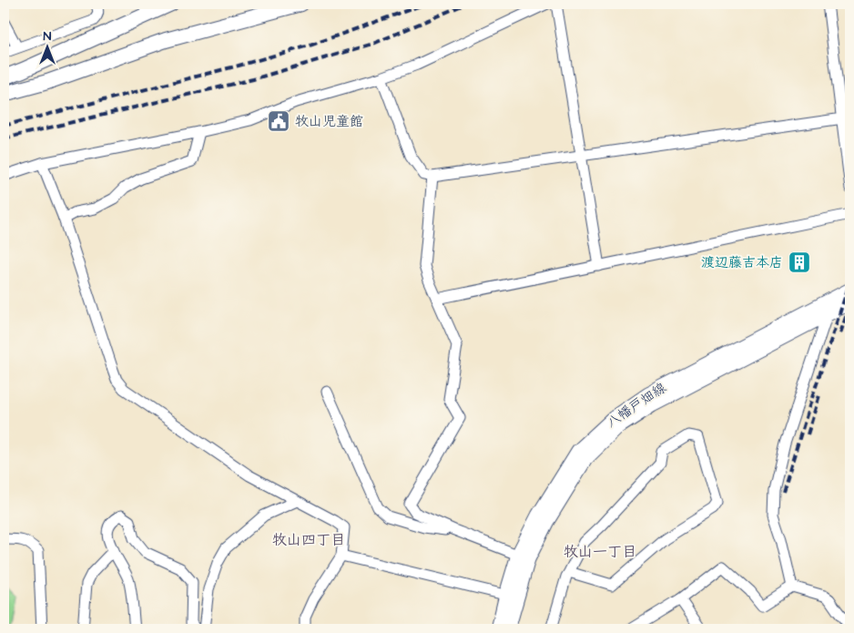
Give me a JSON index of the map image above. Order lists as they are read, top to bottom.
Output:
{
  "streets": {
    "main road": ["八幡戸畑線"]
  },
  "districts": ["牧山四丁目", "牧山一丁目"],
  "places": {
    "public building": ["牧山児童館"],
    "building": ["渡辺藤吉本店"]
  },
  "north": "top"
}
